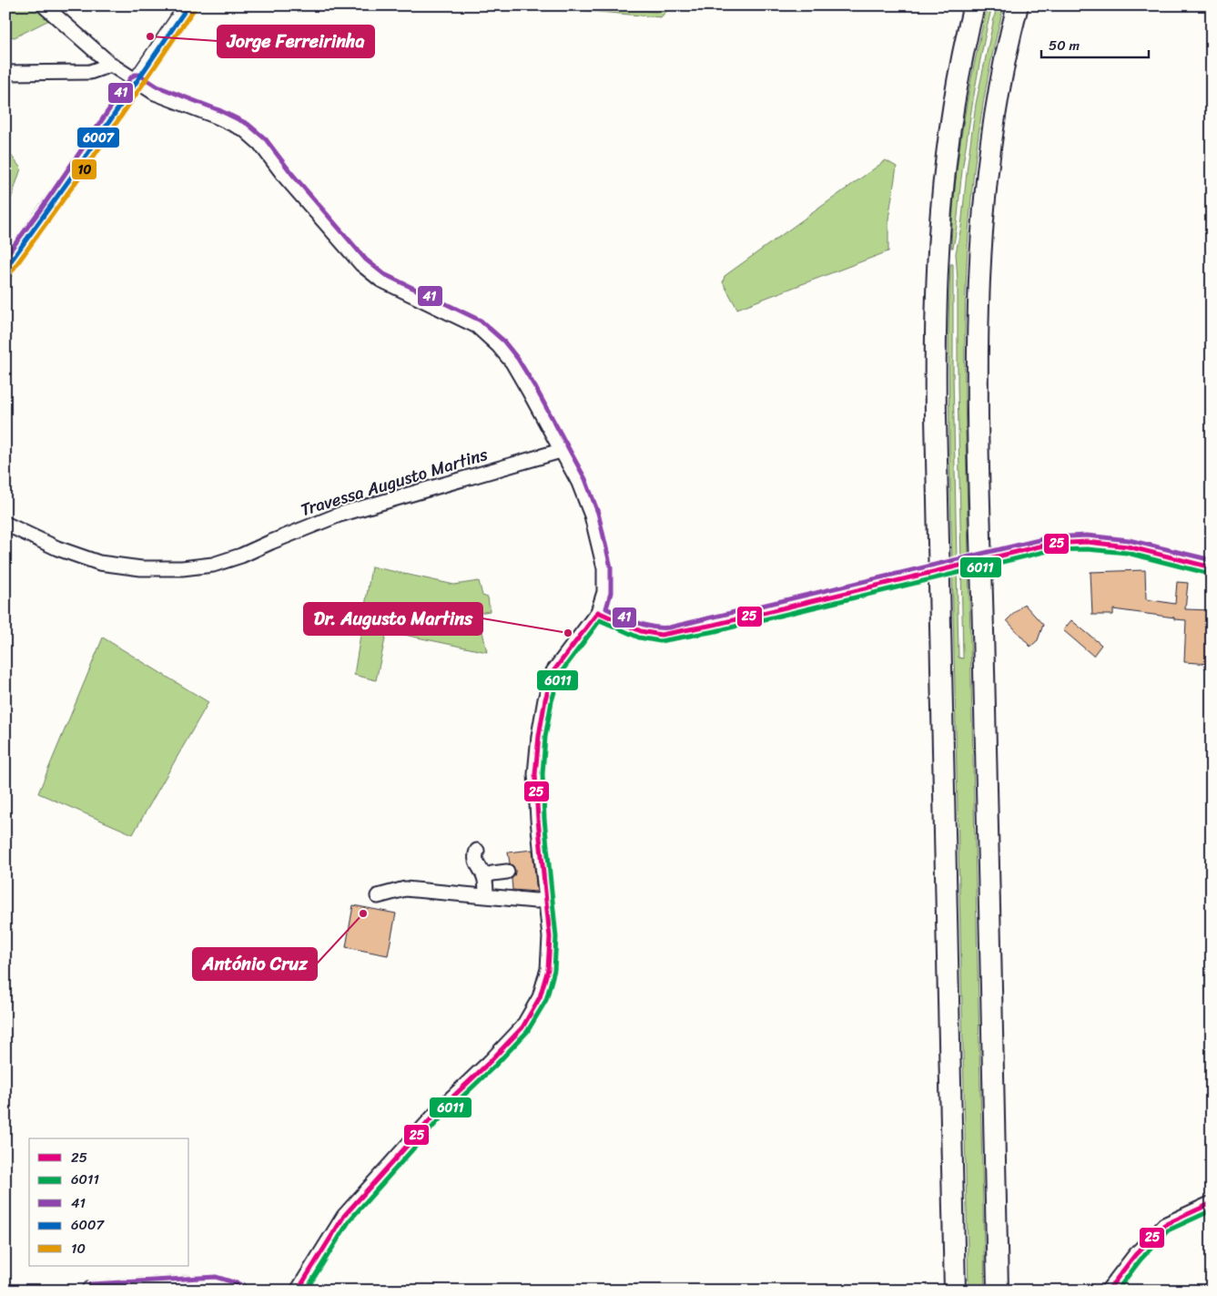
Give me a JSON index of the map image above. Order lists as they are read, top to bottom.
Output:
{
  "streets": {
    "street": ["Travessa Augusto Martins"]
  },
  "places": ["Jorge Ferreirinha", "Dr. Augusto Martins", "António Cruz"],
  "lines": [
    "transit line 6007",
    "transit line 10",
    "transit line 41",
    "transit line 25",
    "transit line 6011"
  ],
  "legend": [
    "25",
    "6011",
    "41",
    "6007",
    "10"
  ],
  "scale_bar": "50 m"
}
